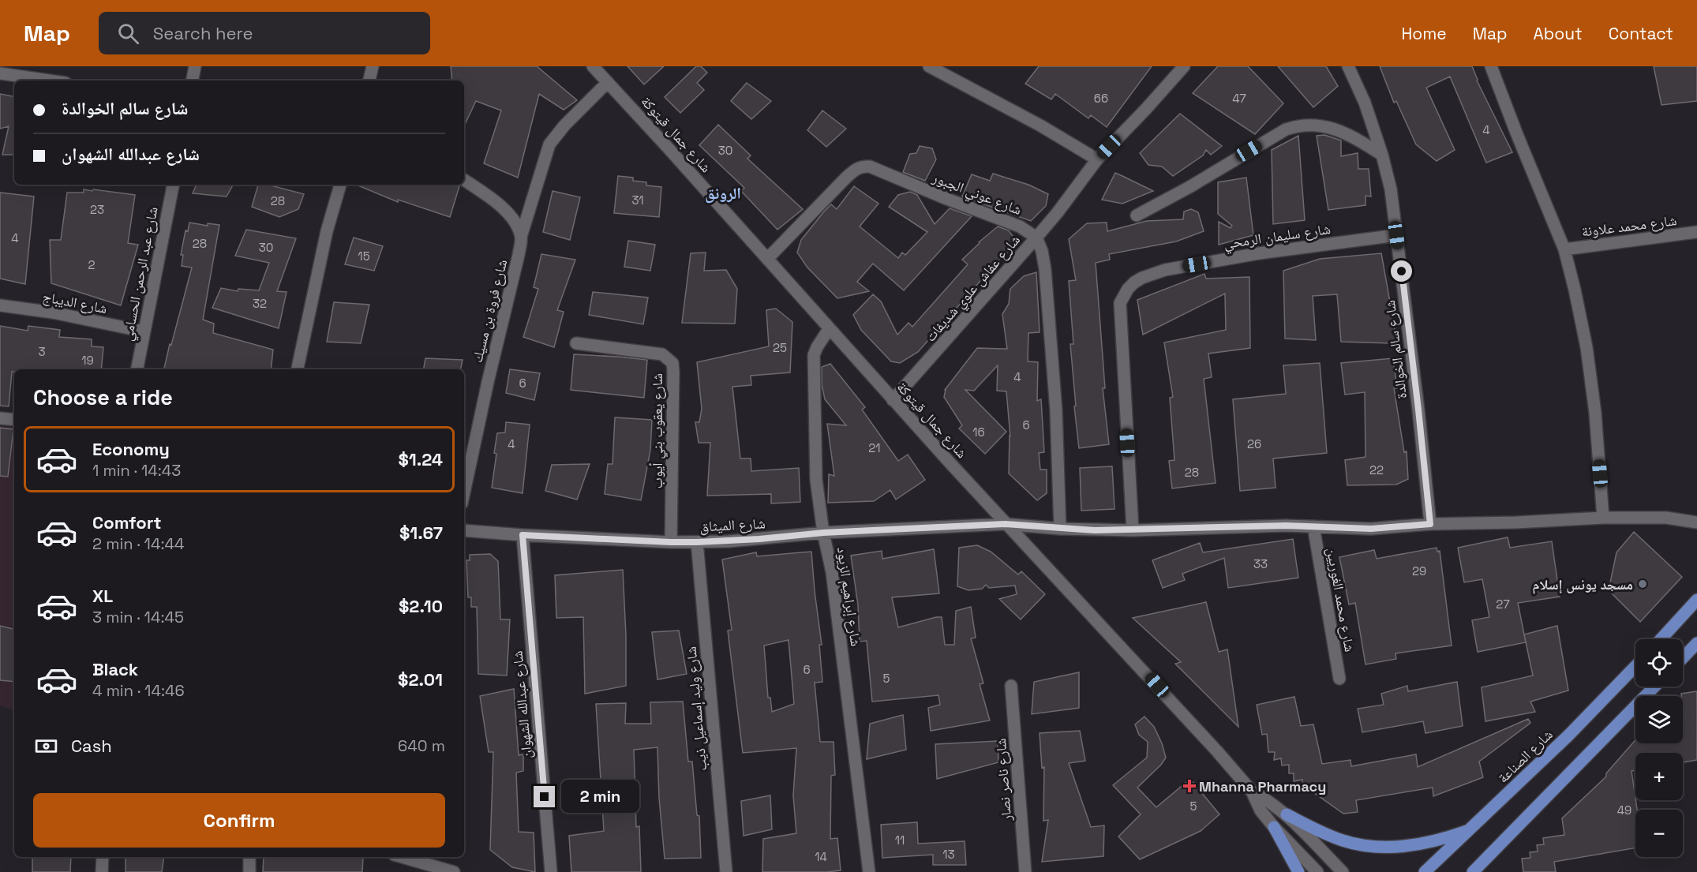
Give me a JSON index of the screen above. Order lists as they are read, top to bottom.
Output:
{
  "streets": {
    "main road": ["شارع الصناعة"],
    "street": [
      "شارع جمال قيتوكة",
      "شارع عوني الجبور",
      "شارع محمد علاونة",
      "شارع سليمان الرمحي",
      "شارع عبد الرحمن الحسامي",
      "شارع عفاش علوي شديفات",
      "شارع الديباج",
      "شارع فروة بن مسيك",
      "شارع سالم الخوالدة",
      "شارع يعقوب بني أيوب",
      "شارع الميثاق",
      "شارع إبراهيم الزيود",
      "شارع محمد الغوريين",
      "شارع عبدالله الشهوان",
      "شارع وليد إسماعيل ذيب",
      "شارع ناصر نصار"
    ]
  },
  "crossings": [
    ["شارع جمال قيتوكة", "شارع عوني الجبور"],
    ["شارع جمال قيتوكة", "شارع عفاش علوي شديفات"],
    ["شارع جمال قيتوكة", "شارع فروة بن مسيك"],
    ["شارع جمال قيتوكة", "شارع الميثاق"],
    ["شارع جمال قيتوكة", "شارع إبراهيم الزيود"],
    ["شارع عوني الجبور", "شارع عفاش علوي شديفات"],
    ["شارع سليمان الرمحي", "شارع سالم الخوالدة"],
    ["شارع عبد الرحمن الحسامي", "شارع الديباج"],
    ["شارع يعقوب بني أيوب", "شارع الميثاق"],
    ["شارع الميثاق", "شارع إبراهيم الزيود"],
    ["شارع الميثاق", "شارع عبدالله الشهوان"],
    ["شارع الميثاق", "شارع وليد إسماعيل ذيب"]
  ],
  "districts": ["الرونق"],
  "places": {
    "other": ["مسجد يونس إسلام"],
    "health": ["Mhanna Pharmacy"]
  },
  "house_numbers": [
    "66",
    "47",
    "4",
    "30",
    "31",
    "28",
    "23",
    "4",
    "28",
    "30",
    "15",
    "2",
    "32",
    "25",
    "3",
    "19",
    "4",
    "6",
    "6",
    "16",
    "4",
    "26",
    "21",
    "22",
    "28",
    "33",
    "29",
    "27",
    "6",
    "5",
    "5",
    "49",
    "11",
    "13",
    "14"
  ],
  "page": {
    "header": "Map",
    "search": "Search here",
    "nav": [
      "Home",
      "Map",
      "About",
      "Contact"
    ],
    "banner": ["شارع سالم الخوالدة", "شارع عبدالله الشهوان"],
    "heading": "Choose a ride",
    "list": [
      {
        "name": "Economy",
        "note": "1 min · 14:43",
        "value": "$1.24"
      },
      {
        "name": "Comfort",
        "note": "2 min · 14:44",
        "value": "$1.67"
      },
      {
        "name": "XL",
        "note": "3 min · 14:45",
        "value": "$2.10"
      },
      {
        "name": "Black",
        "note": "4 min · 14:46",
        "value": "$2.01"
      }
    ],
    "map_buttons": ["+", "−"],
    "pay": ["Cash", "640 m"],
    "bubble": "2 min",
    "buttons": "Confirm"
  }
}
